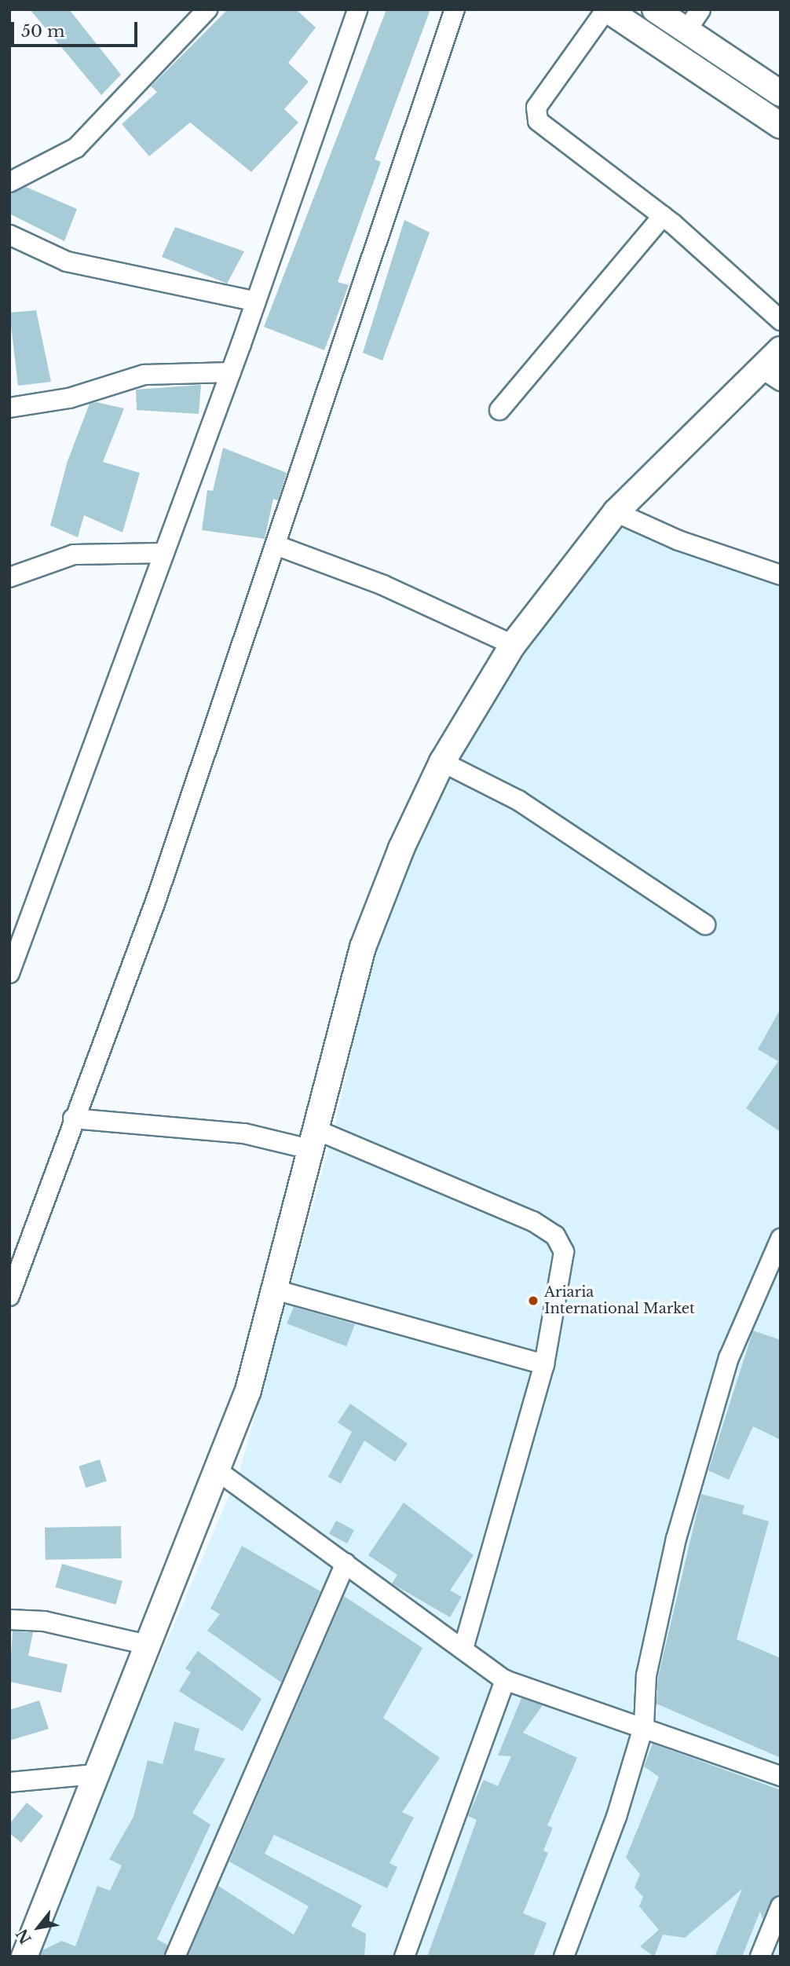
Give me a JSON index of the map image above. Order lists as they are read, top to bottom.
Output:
{
  "places": ["Ariaria International Market"],
  "scale_bar": "50 m",
  "north": "bottom left"
}
